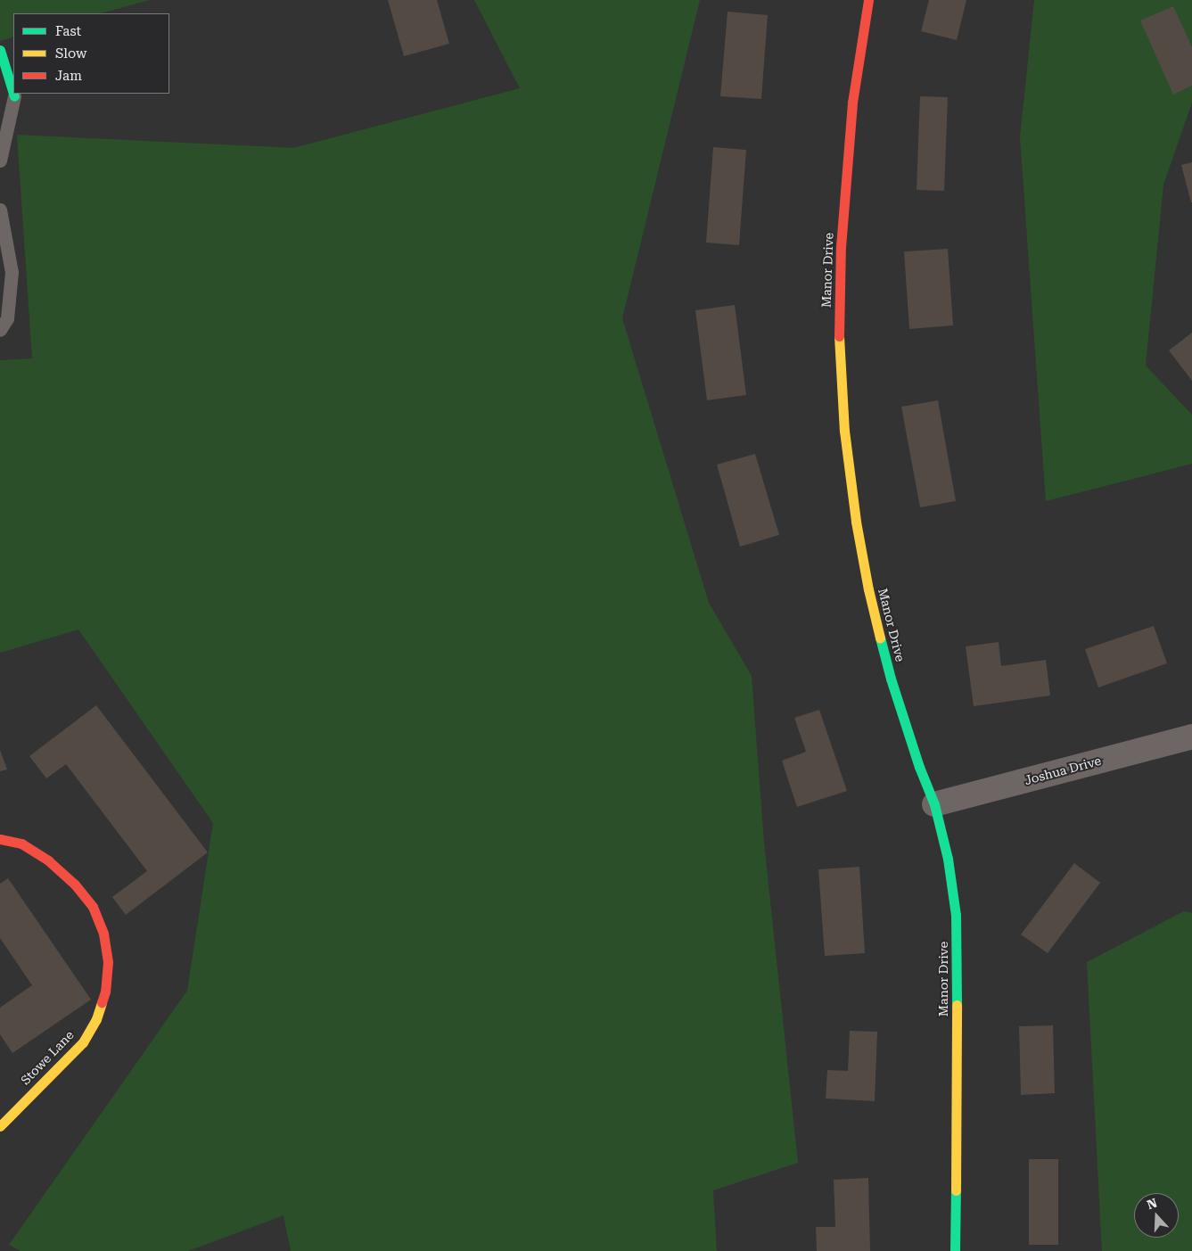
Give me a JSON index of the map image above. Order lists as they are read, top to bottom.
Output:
{
  "streets": {
    "street": ["Manor Drive", "Joshua Drive", "Stowe Lane"]
  },
  "crossings": [
    ["Manor Drive", "Joshua Drive"]
  ],
  "legend": ["Fast", "Slow", "Jam"],
  "north": "top"
}
